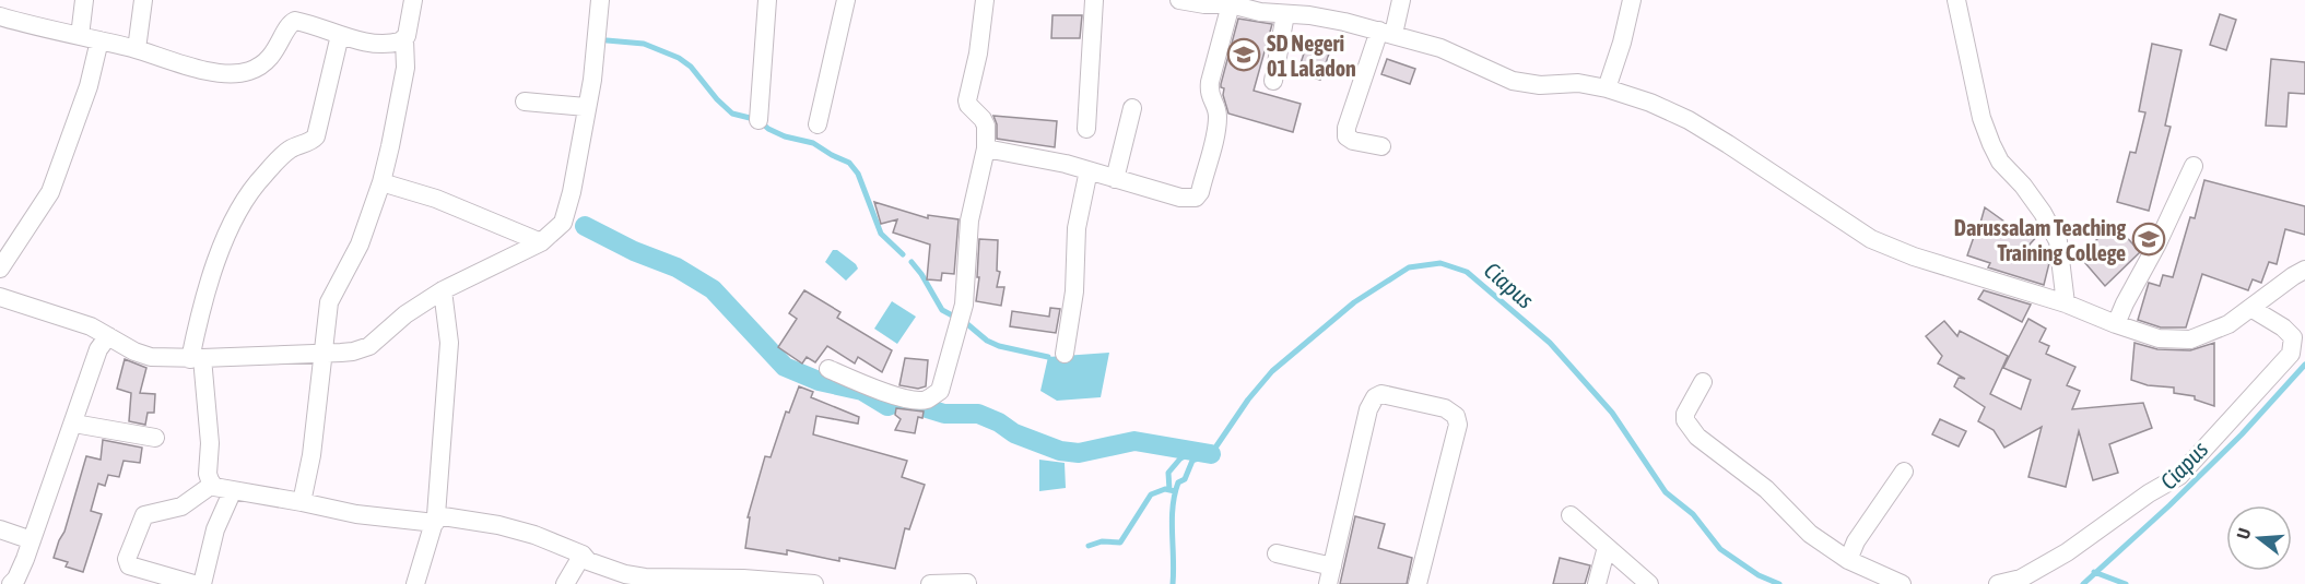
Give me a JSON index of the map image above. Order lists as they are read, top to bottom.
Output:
{
  "water": ["Ciapus"],
  "places": {
    "school or university": ["SD Negeri 01 Laladon", "Darussalam Teaching Training College"]
  },
  "north": "left"
}
